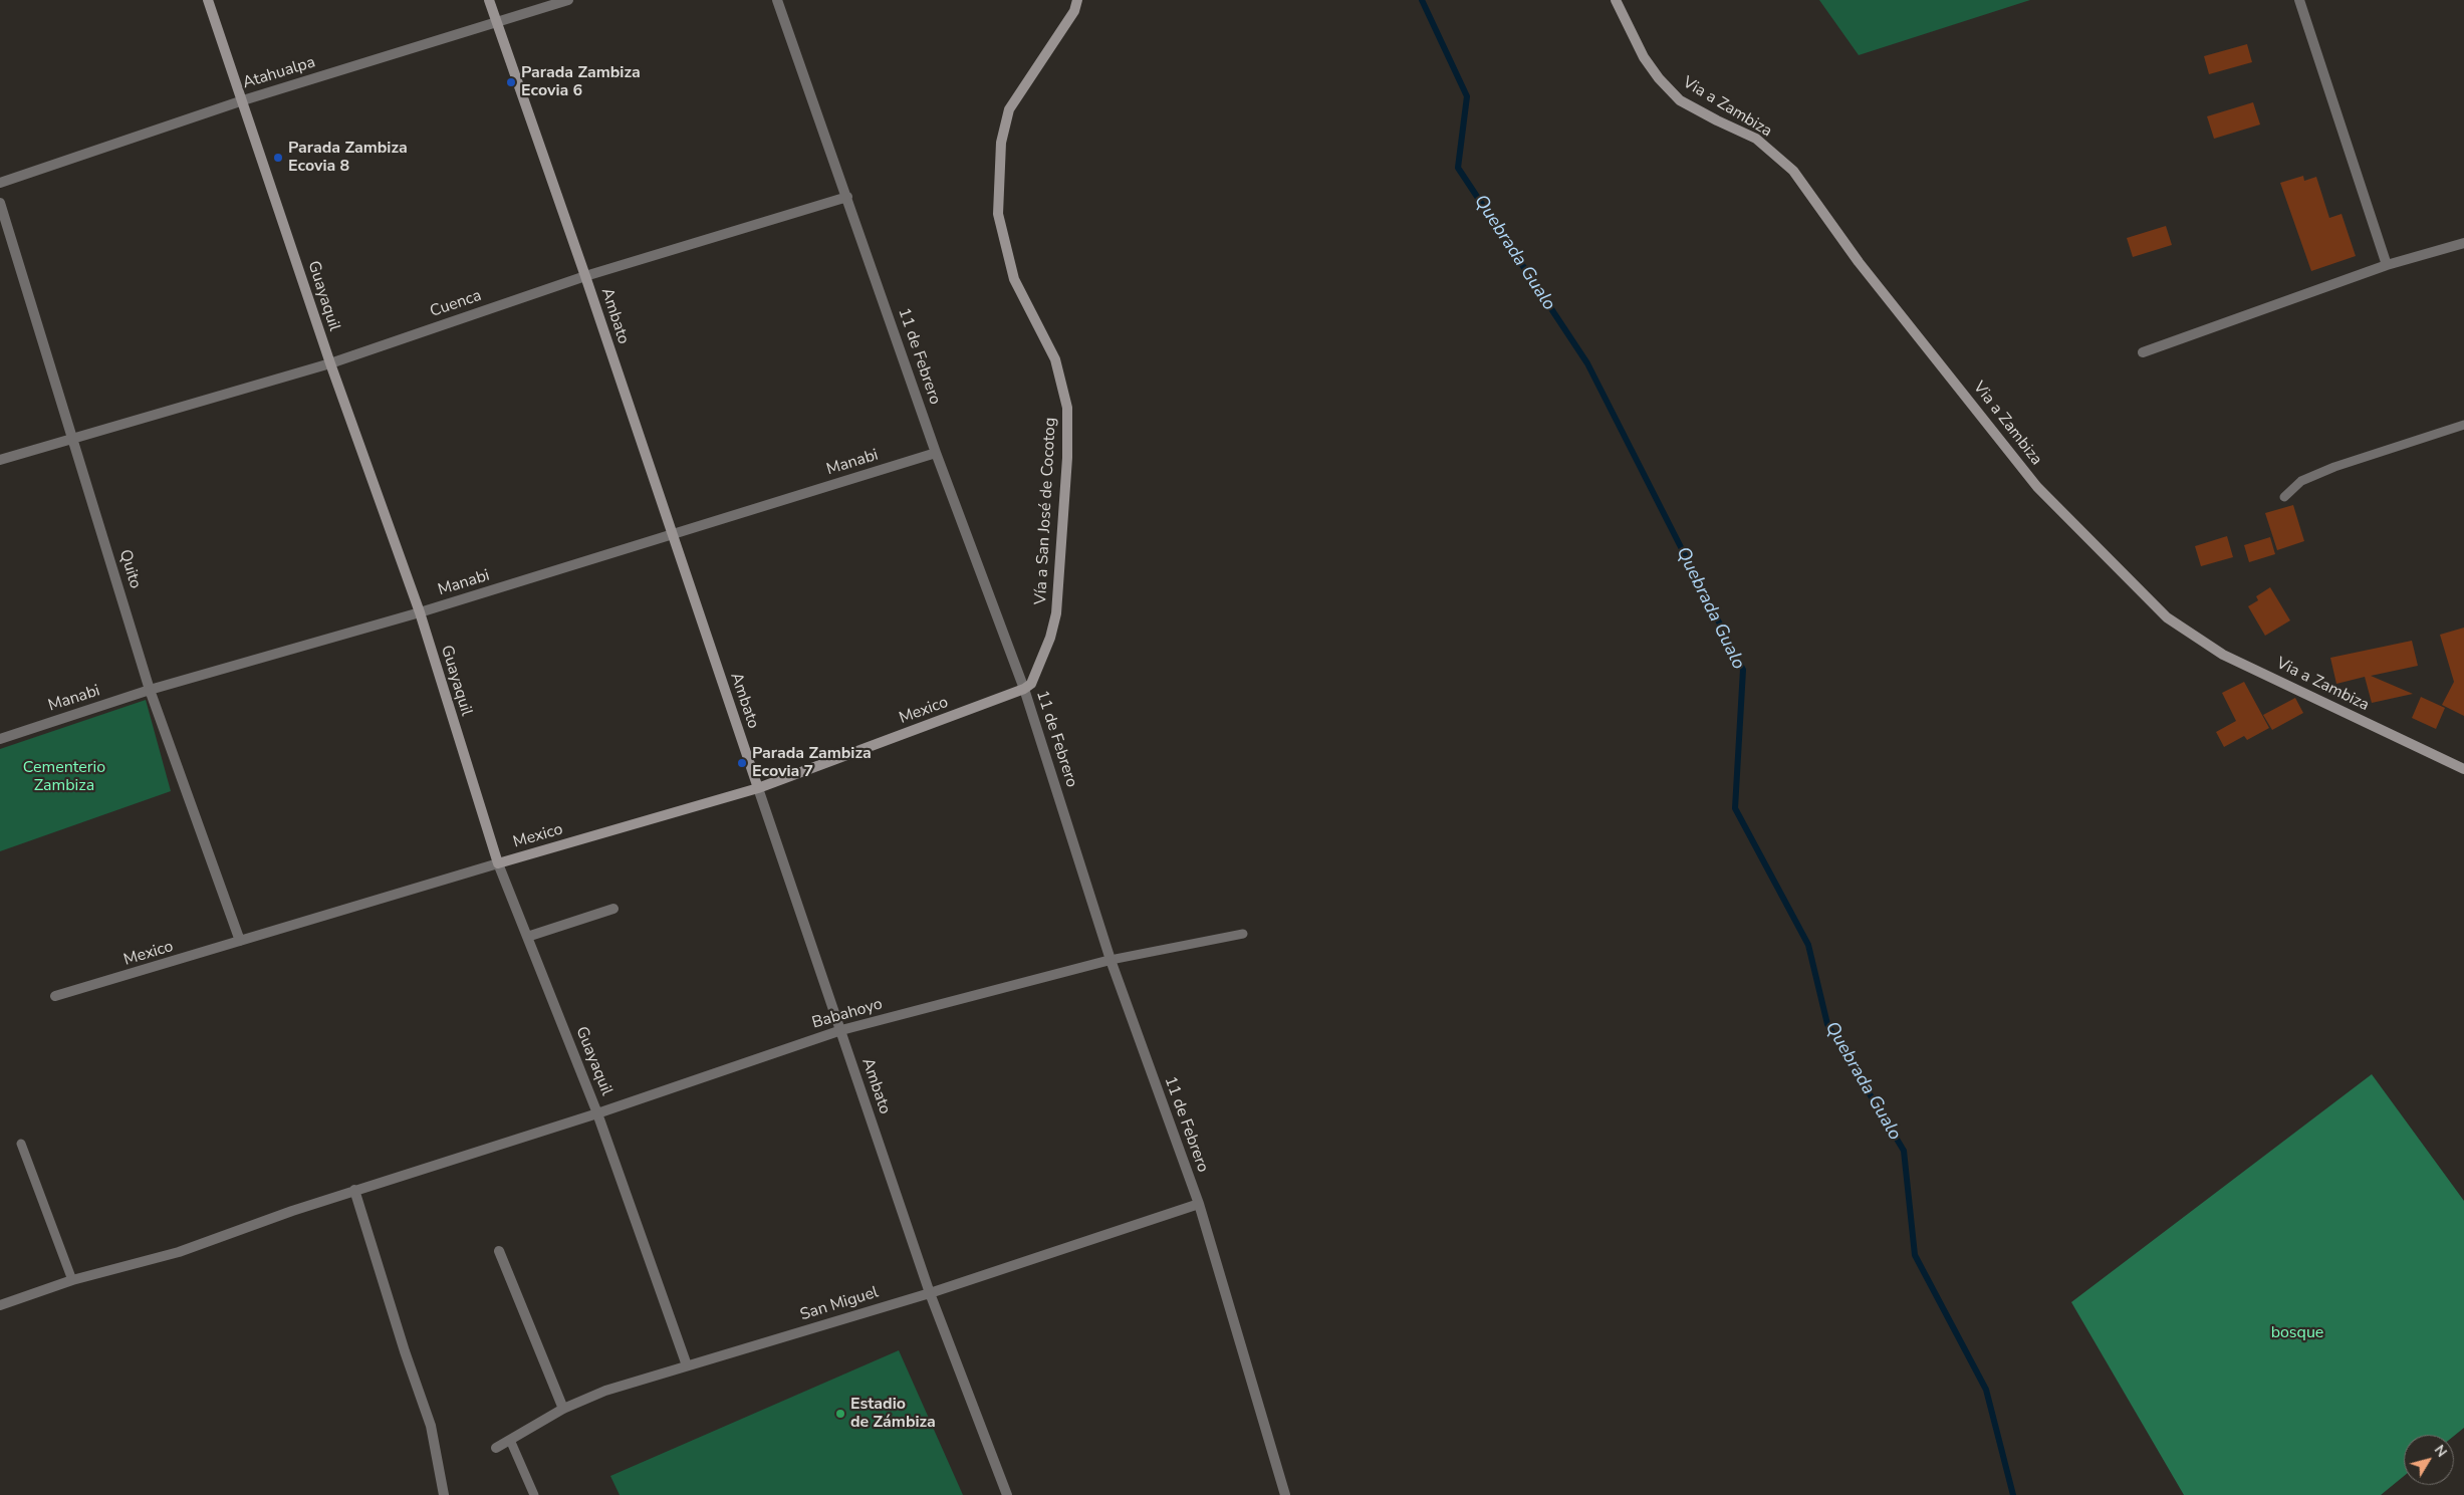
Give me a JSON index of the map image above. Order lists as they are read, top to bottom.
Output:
{
  "streets": {
    "street": [
      "Atahualpa",
      "Via a Zambiza",
      "Guayaquil",
      "Cuenca",
      "Ambato",
      "11 de Febrero",
      "Manabi",
      "Vía a San José de Cocotog",
      "Quito",
      "Mexico",
      "Babahoyo",
      "San Miguel"
    ]
  },
  "crossings": [
    ["Atahualpa", "Guayaquil"],
    ["Atahualpa", "Ambato"],
    ["Guayaquil", "Cuenca"],
    ["Guayaquil", "Manabi"],
    ["Guayaquil", "Mexico"],
    ["Guayaquil", "Babahoyo"],
    ["Guayaquil", "San Miguel"],
    ["Cuenca", "Ambato"],
    ["Cuenca", "11 de Febrero"],
    ["Cuenca", "Quito"],
    ["Ambato", "Manabi"],
    ["Ambato", "Mexico"],
    ["Ambato", "Babahoyo"],
    ["Ambato", "San Miguel"],
    ["11 de Febrero", "Manabi"],
    ["11 de Febrero", "Vía a San José de Cocotog"],
    ["11 de Febrero", "Mexico"],
    ["11 de Febrero", "Babahoyo"],
    ["11 de Febrero", "San Miguel"],
    ["Manabi", "Quito"],
    ["Vía a San José de Cocotog", "Mexico"],
    ["Quito", "Mexico"]
  ],
  "water": ["Quebrada Gualo"],
  "parks": ["Cementerio Zambiza", "bosque"],
  "places": [
    "Parada Zambiza Ecovia 6",
    "Parada Zambiza Ecovia 8",
    "Parada Zambiza Ecovia 7",
    "Estadio de Zámbiza"
  ],
  "north": "top right"
}
